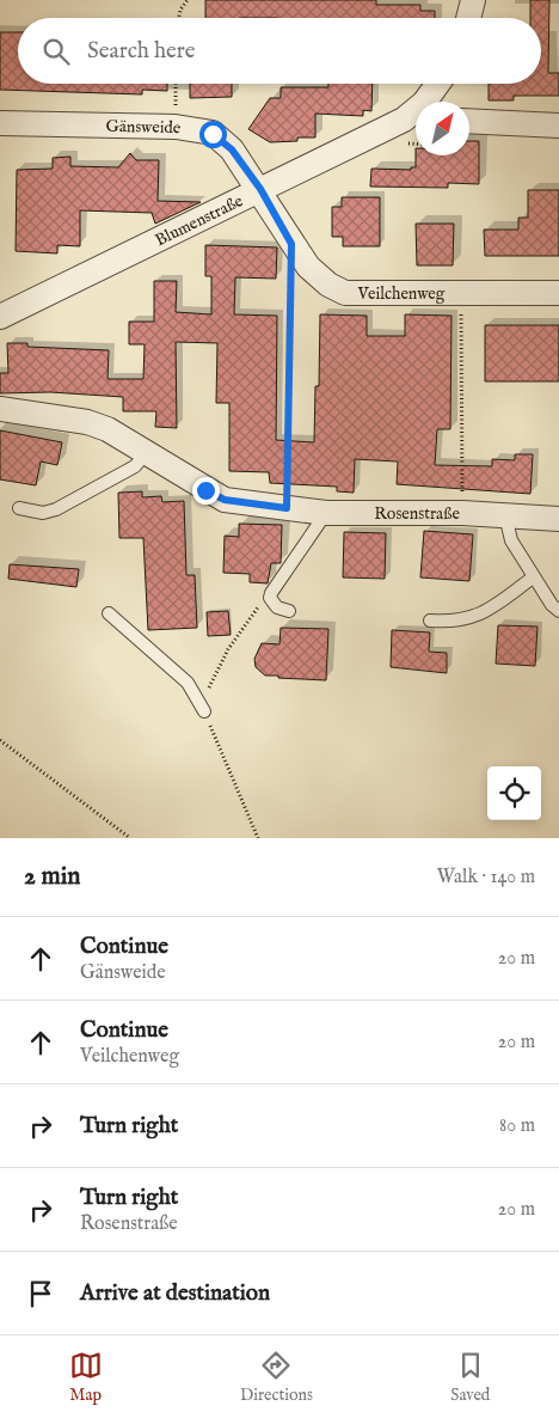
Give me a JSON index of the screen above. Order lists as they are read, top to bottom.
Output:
{
  "streets": {
    "street": [
      "Gänsweide",
      "Blumenstraße",
      "Veilchenweg",
      "Rosenstraße"
    ]
  },
  "crossings": [
    ["Gänsweide", "Blumenstraße"],
    ["Gänsweide", "Veilchenweg"],
    ["Blumenstraße", "Veilchenweg"]
  ],
  "north": "top right",
  "page": {
    "search": "Search here",
    "heading": ["2 min", "Walk · 140 m"],
    "list": [
      ["Continue", "Gänsweide", "20 m"],
      ["Continue", "Veilchenweg", "20 m"],
      ["Turn right", "80 m"],
      ["Turn right", "Rosenstraße", "20 m"],
      "Arrive at destination"
    ],
    "nav": ["Map", "Directions", "Saved"]
  }
}
